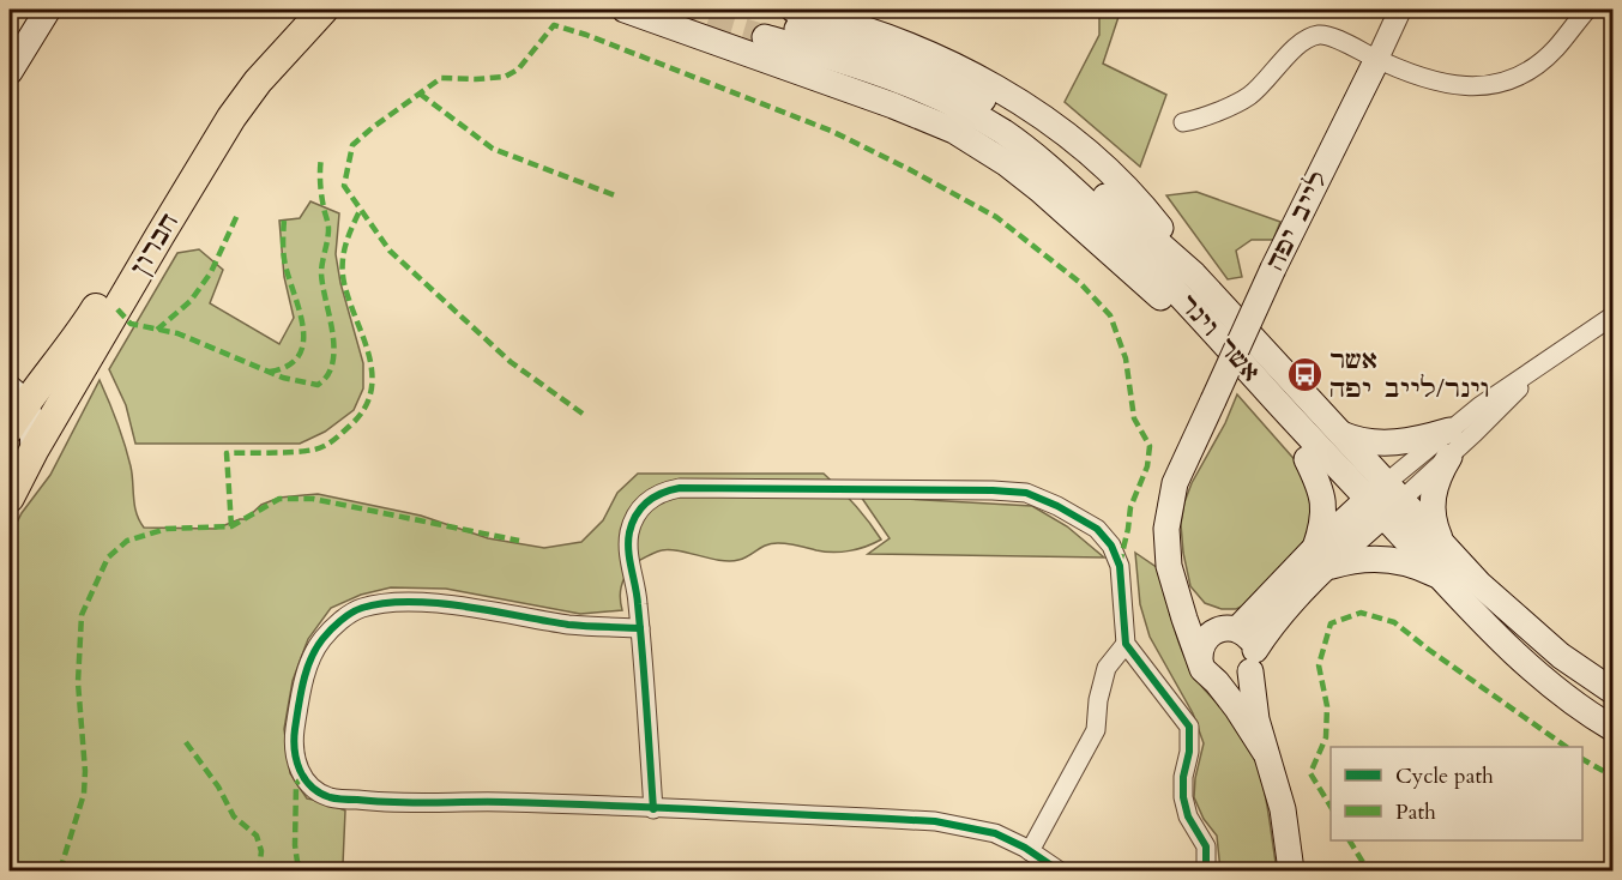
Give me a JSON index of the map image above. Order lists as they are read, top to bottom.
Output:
{
  "streets": {
    "highway": ["חברון"],
    "main road": ["לייב יפה", "אשר וינר"]
  },
  "places": {
    "bus stop": ["אשר וינר/לייב יפה"]
  },
  "legend": ["Cycle path", "Path"]
}
